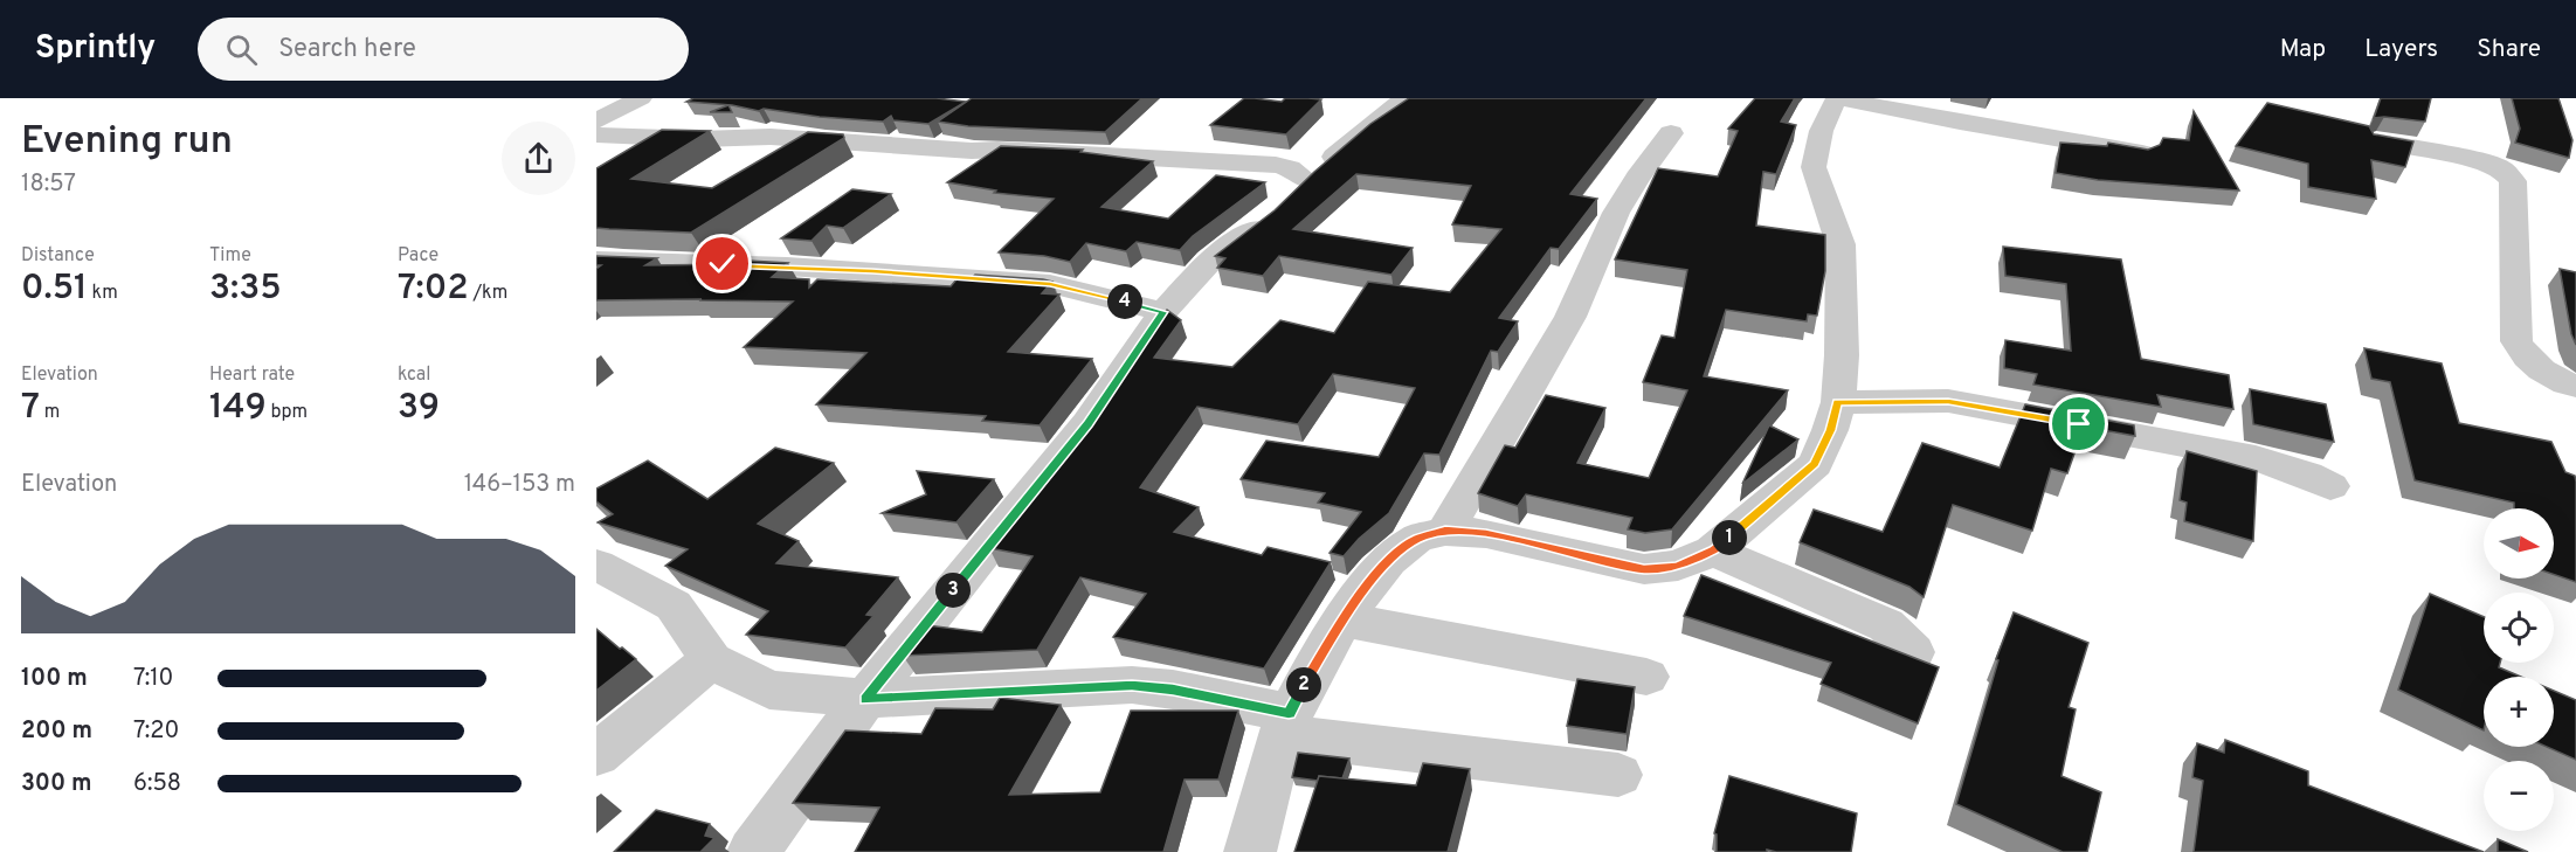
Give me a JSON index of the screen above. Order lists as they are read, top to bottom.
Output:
{
  "north": "right",
  "page": {
    "header": "Sprintly",
    "search": "Search here",
    "nav": ["Map", "Layers", "Share"],
    "heading": ["Evening run", "18:57"],
    "stats": [
      ["Distance", "0.51 km"],
      ["Time", "3:35"],
      ["Pace", "7:02 /km"],
      ["Elevation", "7 m"],
      ["Heart rate", "149 bpm"],
      ["kcal", "39"]
    ],
    "pins": [
      "4",
      "1",
      "3",
      "2"
    ],
    "chart": ["Elevation", "146–153 m"],
    "map_buttons": ["+", "−"],
    "list": [
      {
        "name": "100 m",
        "note": "7:10"
      },
      {
        "name": "200 m",
        "note": "7:20"
      },
      {
        "name": "300 m",
        "note": "6:58"
      }
    ]
  }
}
